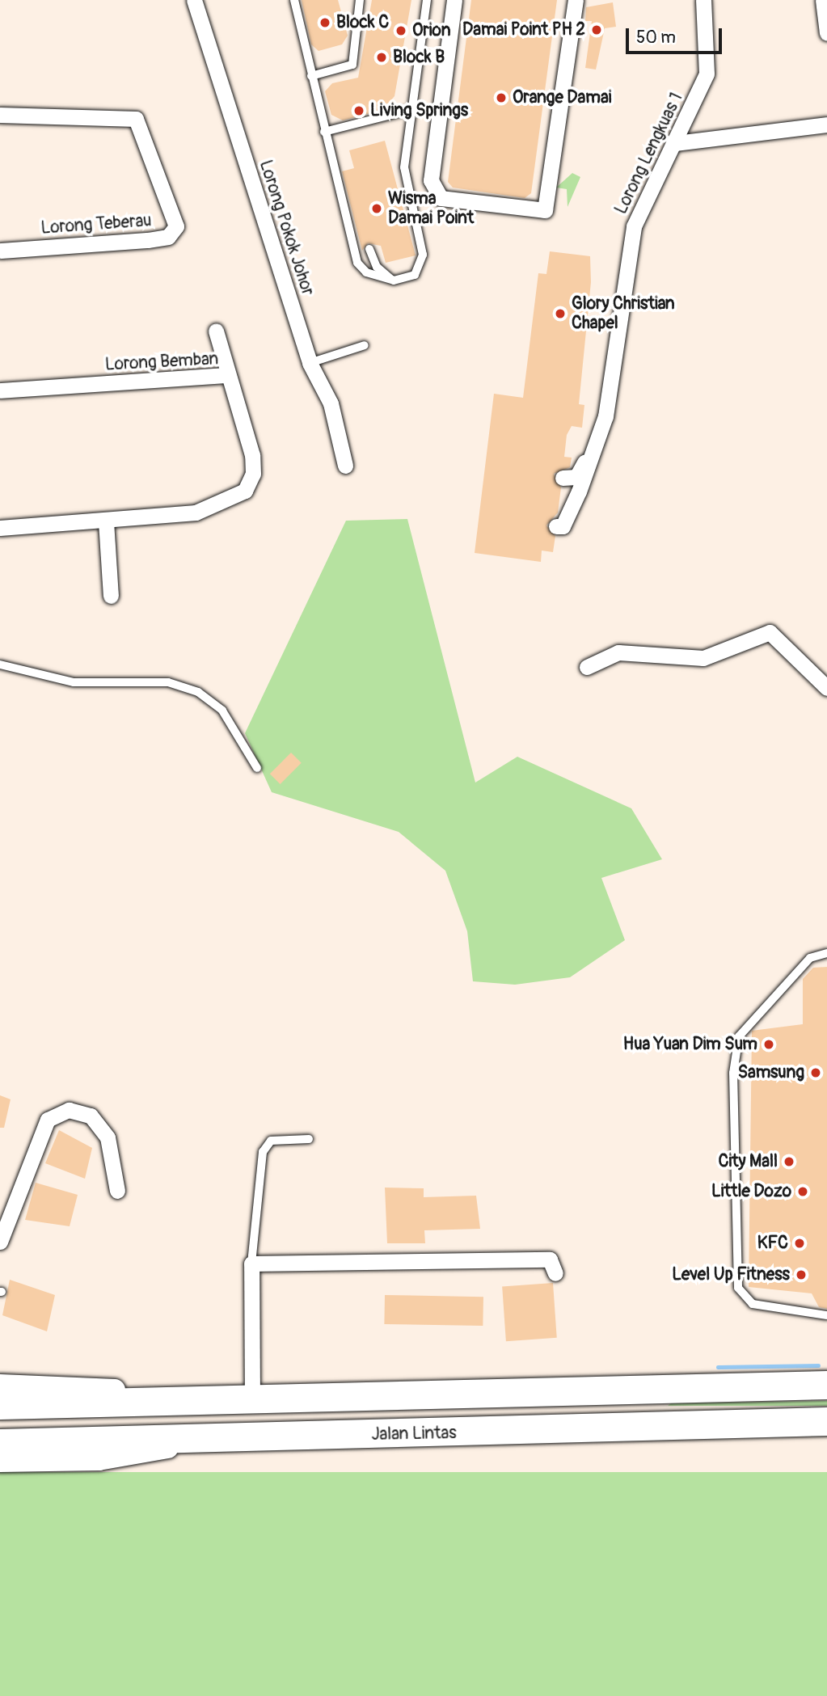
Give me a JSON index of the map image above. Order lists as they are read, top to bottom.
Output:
{
  "streets": {
    "highway": ["Jalan Lintas"],
    "street": [
      "Lorong Lengkuas 1",
      "Lorong Teberau",
      "Lorong Pokok Johor",
      "Lorong Bemban"
    ]
  },
  "places": [
    "Block C",
    "Damai Point PH 2",
    "Orion",
    "Block B",
    "Orange Damai",
    "Living Springs",
    "Wisma Damai Point",
    "Glory Christian Chapel",
    "Hua Yuan Dim Sum",
    "Samsung",
    "City Mall",
    "Little Dozo",
    "KFC",
    "Level Up Fitness"
  ],
  "scale_bar": "50 m"
}
